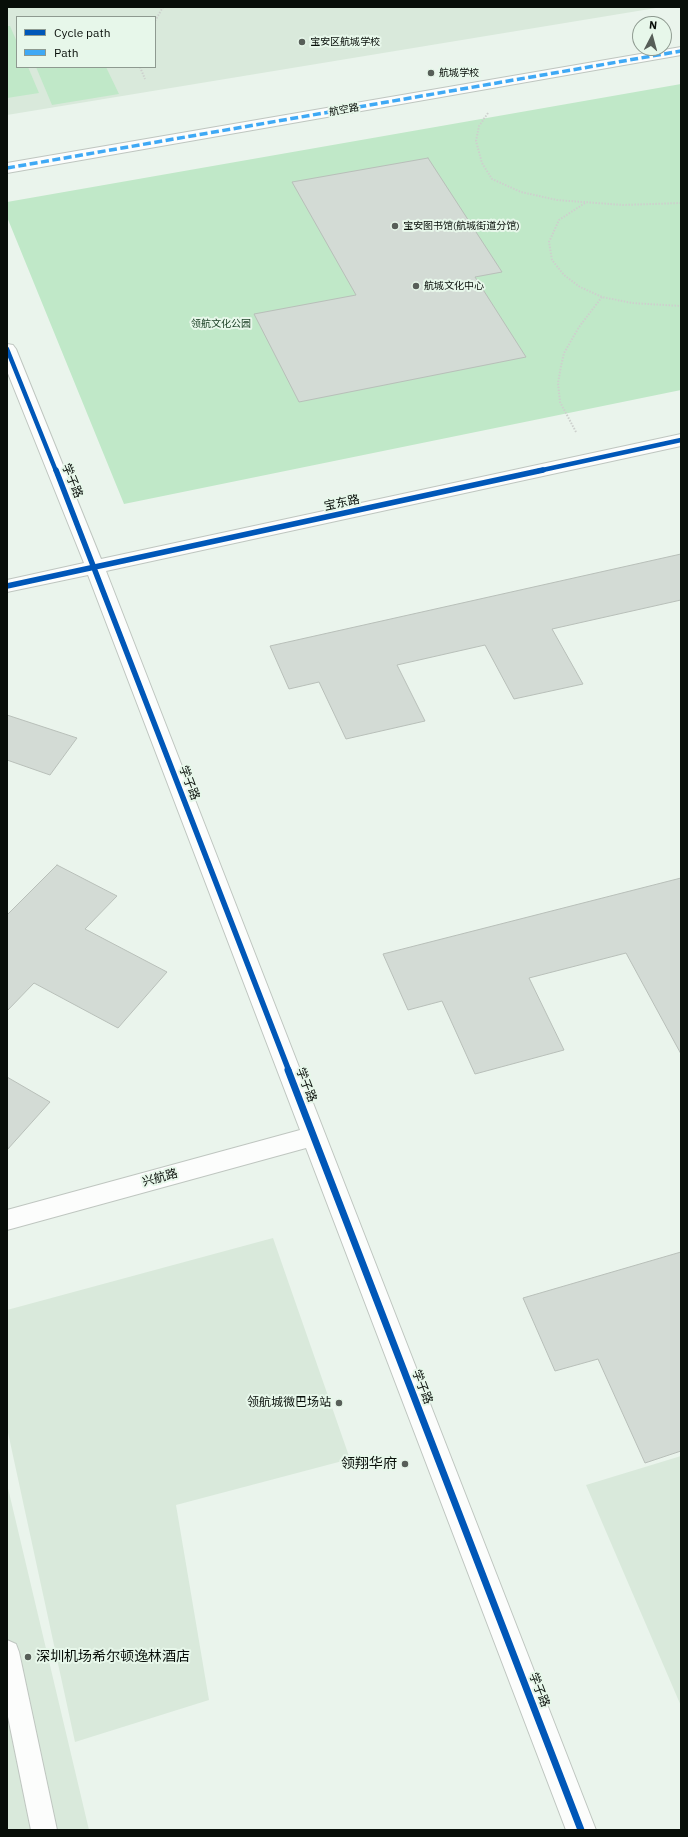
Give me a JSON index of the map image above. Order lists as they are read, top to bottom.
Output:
{
  "streets": {
    "street": [
      "航空路",
      "学子路",
      "宝东路",
      "兴航路"
    ]
  },
  "crossings": [
    ["学子路", "宝东路"],
    ["学子路", "兴航路"]
  ],
  "parks": ["领航文化公园"],
  "places": [
    "宝安区航城学校",
    "航城学校",
    "宝安图书馆(航城街道分馆)",
    "航城文化中心",
    "领航城微巴场站",
    "领翔华府",
    "深圳机场希尔顿逸林酒店"
  ],
  "legend": ["Cycle path", "Path"],
  "north": "top"
}
